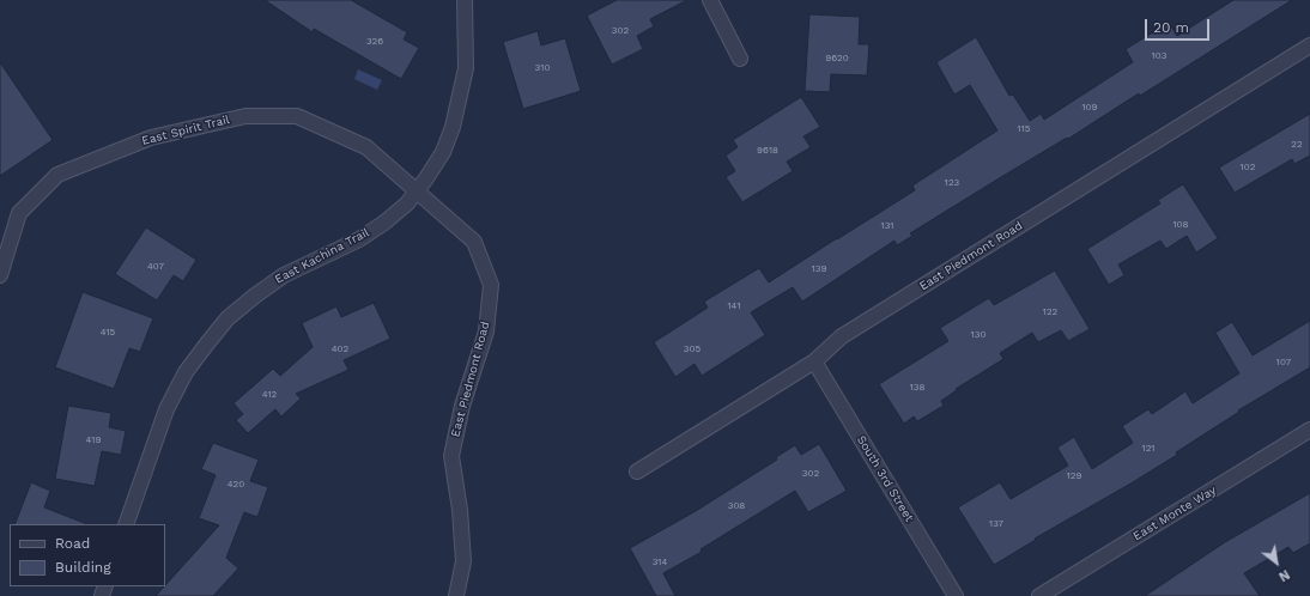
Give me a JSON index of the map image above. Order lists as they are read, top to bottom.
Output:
{
  "streets": {
    "street": [
      "East Spirit Trail",
      "East Kachina Trail",
      "East Piedmont Road",
      "South 3rd Street",
      "East Monte Way"
    ]
  },
  "crossings": [
    ["East Spirit Trail", "East Kachina Trail"],
    ["East Spirit Trail", "East Piedmont Road"],
    ["East Kachina Trail", "East Piedmont Road"],
    ["East Piedmont Road", "South 3rd Street"]
  ],
  "house_numbers": [
    "302",
    "326",
    "103",
    "9620",
    "310",
    "109",
    "115",
    "22",
    "9618",
    "102",
    "123",
    "108",
    "131",
    "407",
    "139",
    "141",
    "122",
    "415",
    "130",
    "402",
    "305",
    "107",
    "138",
    "412",
    "419",
    "121",
    "302",
    "129",
    "420",
    "308",
    "137",
    "314"
  ],
  "legend": ["Road", "Building"],
  "scale_bar": "20 m",
  "north": "bottom right"
}
